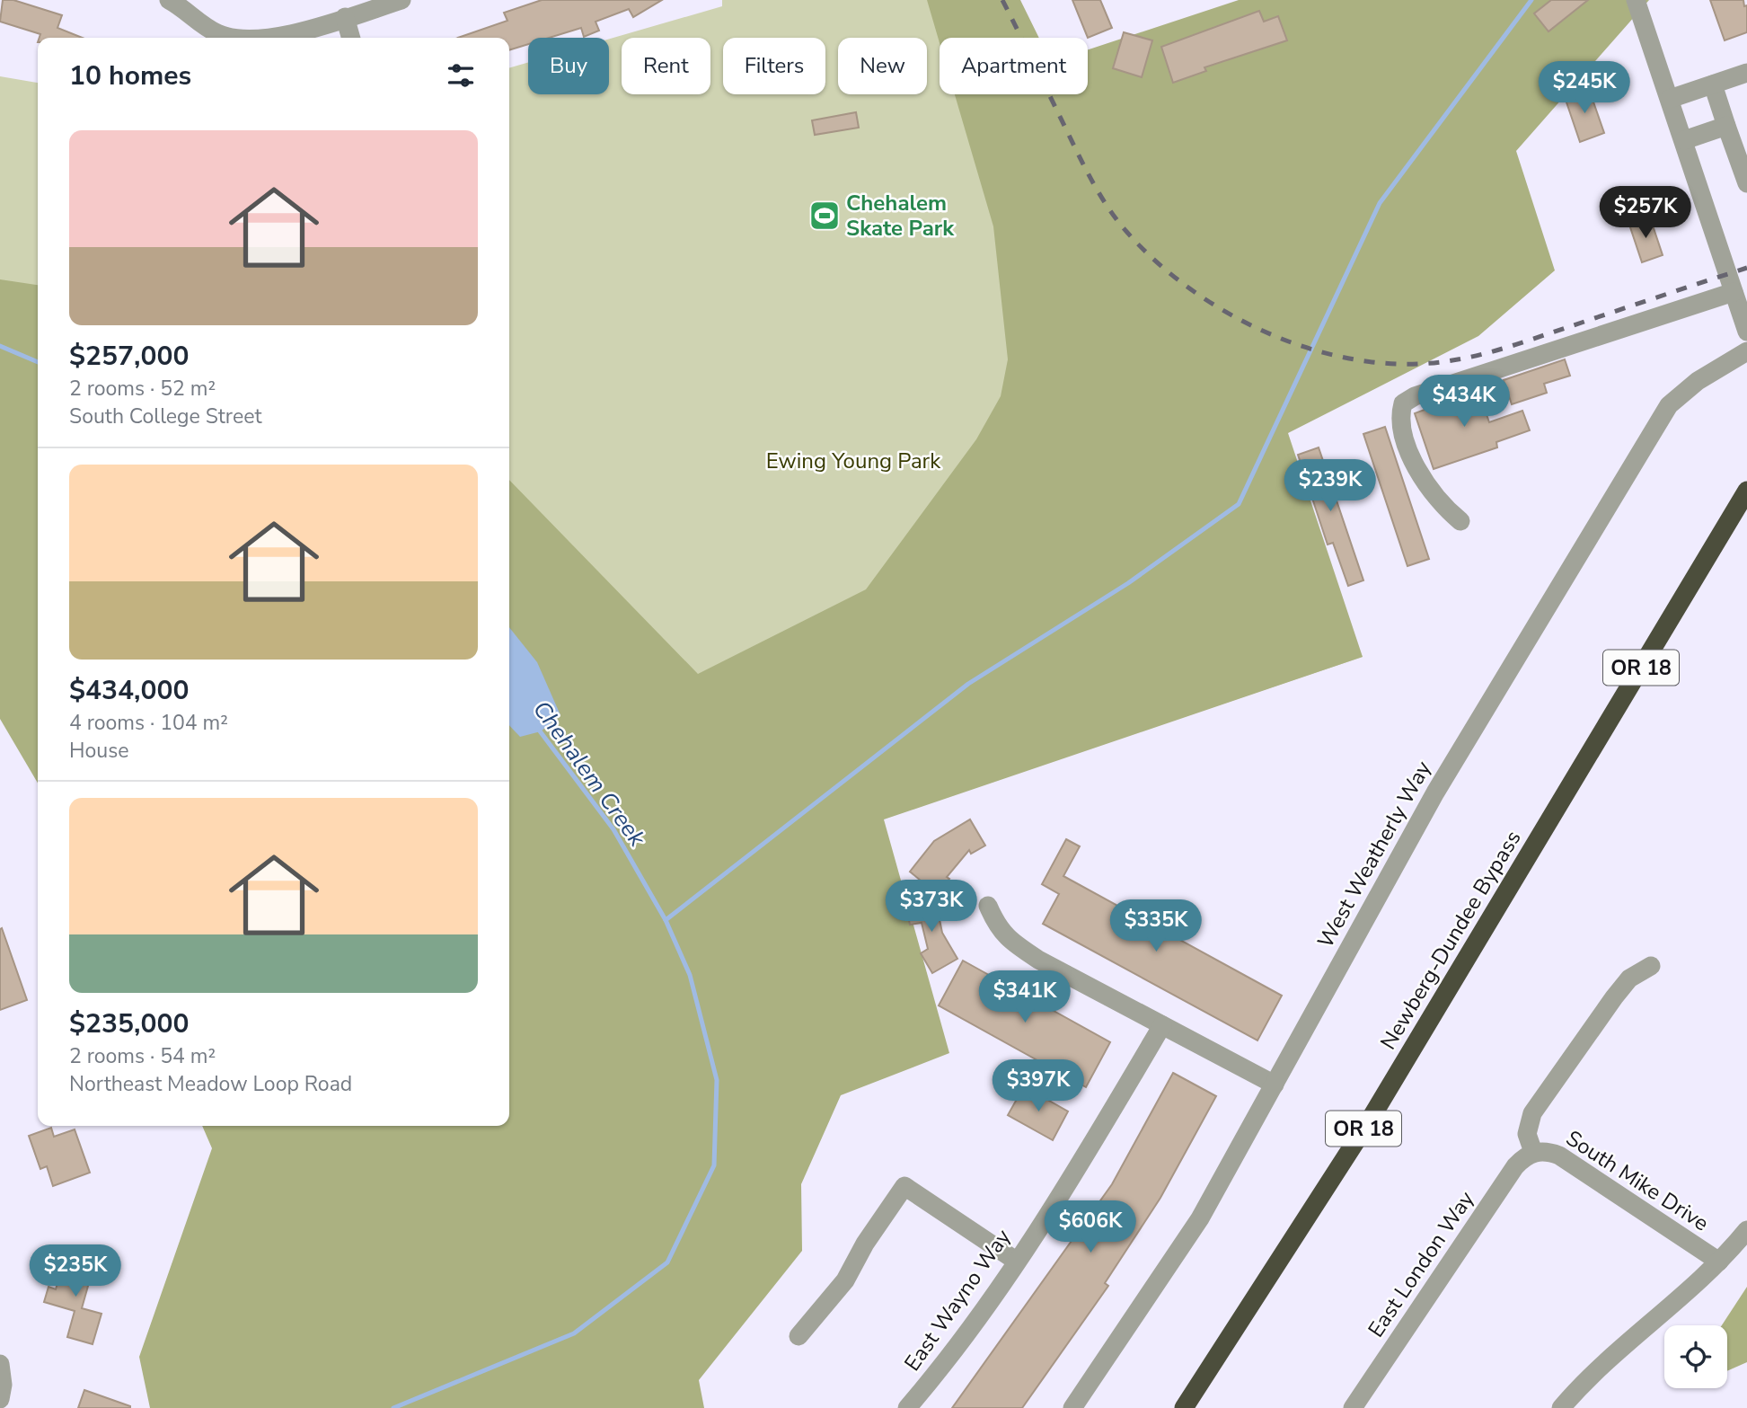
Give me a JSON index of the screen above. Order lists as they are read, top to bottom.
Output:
{
  "streets": {
    "highway": ["OR 18", "Newberg-Dundee Bypass"],
    "street": [
      "West Weatherly Way",
      "South Mike Drive",
      "East London Way",
      "East Wayno Way"
    ]
  },
  "crossings": [
    ["South Mike Drive", "East London Way"]
  ],
  "water": ["Chehalem Creek"],
  "parks": ["Ewing Young Park"],
  "places": {
    "sports": ["Chehalem Skate Park"]
  },
  "page": {
    "chip": [
      "Buy",
      "Rent",
      "Filters",
      "New",
      "Apartment"
    ],
    "heading": "10 homes",
    "price": [
      "$245K",
      "$257K",
      "$434K",
      "$239K",
      "$373K",
      "$335K",
      "$341K",
      "$397K",
      "$606K",
      "$235K"
    ],
    "list": [
      {
        "name": "$257,000",
        "note": "2 rooms · 52 m² · South College Street"
      },
      {
        "name": "$434,000",
        "note": "4 rooms · 104 m² · House"
      },
      {
        "name": "$235,000",
        "note": "2 rooms · 54 m² · Northeast Meadow Loop Road"
      }
    ]
  }
}
